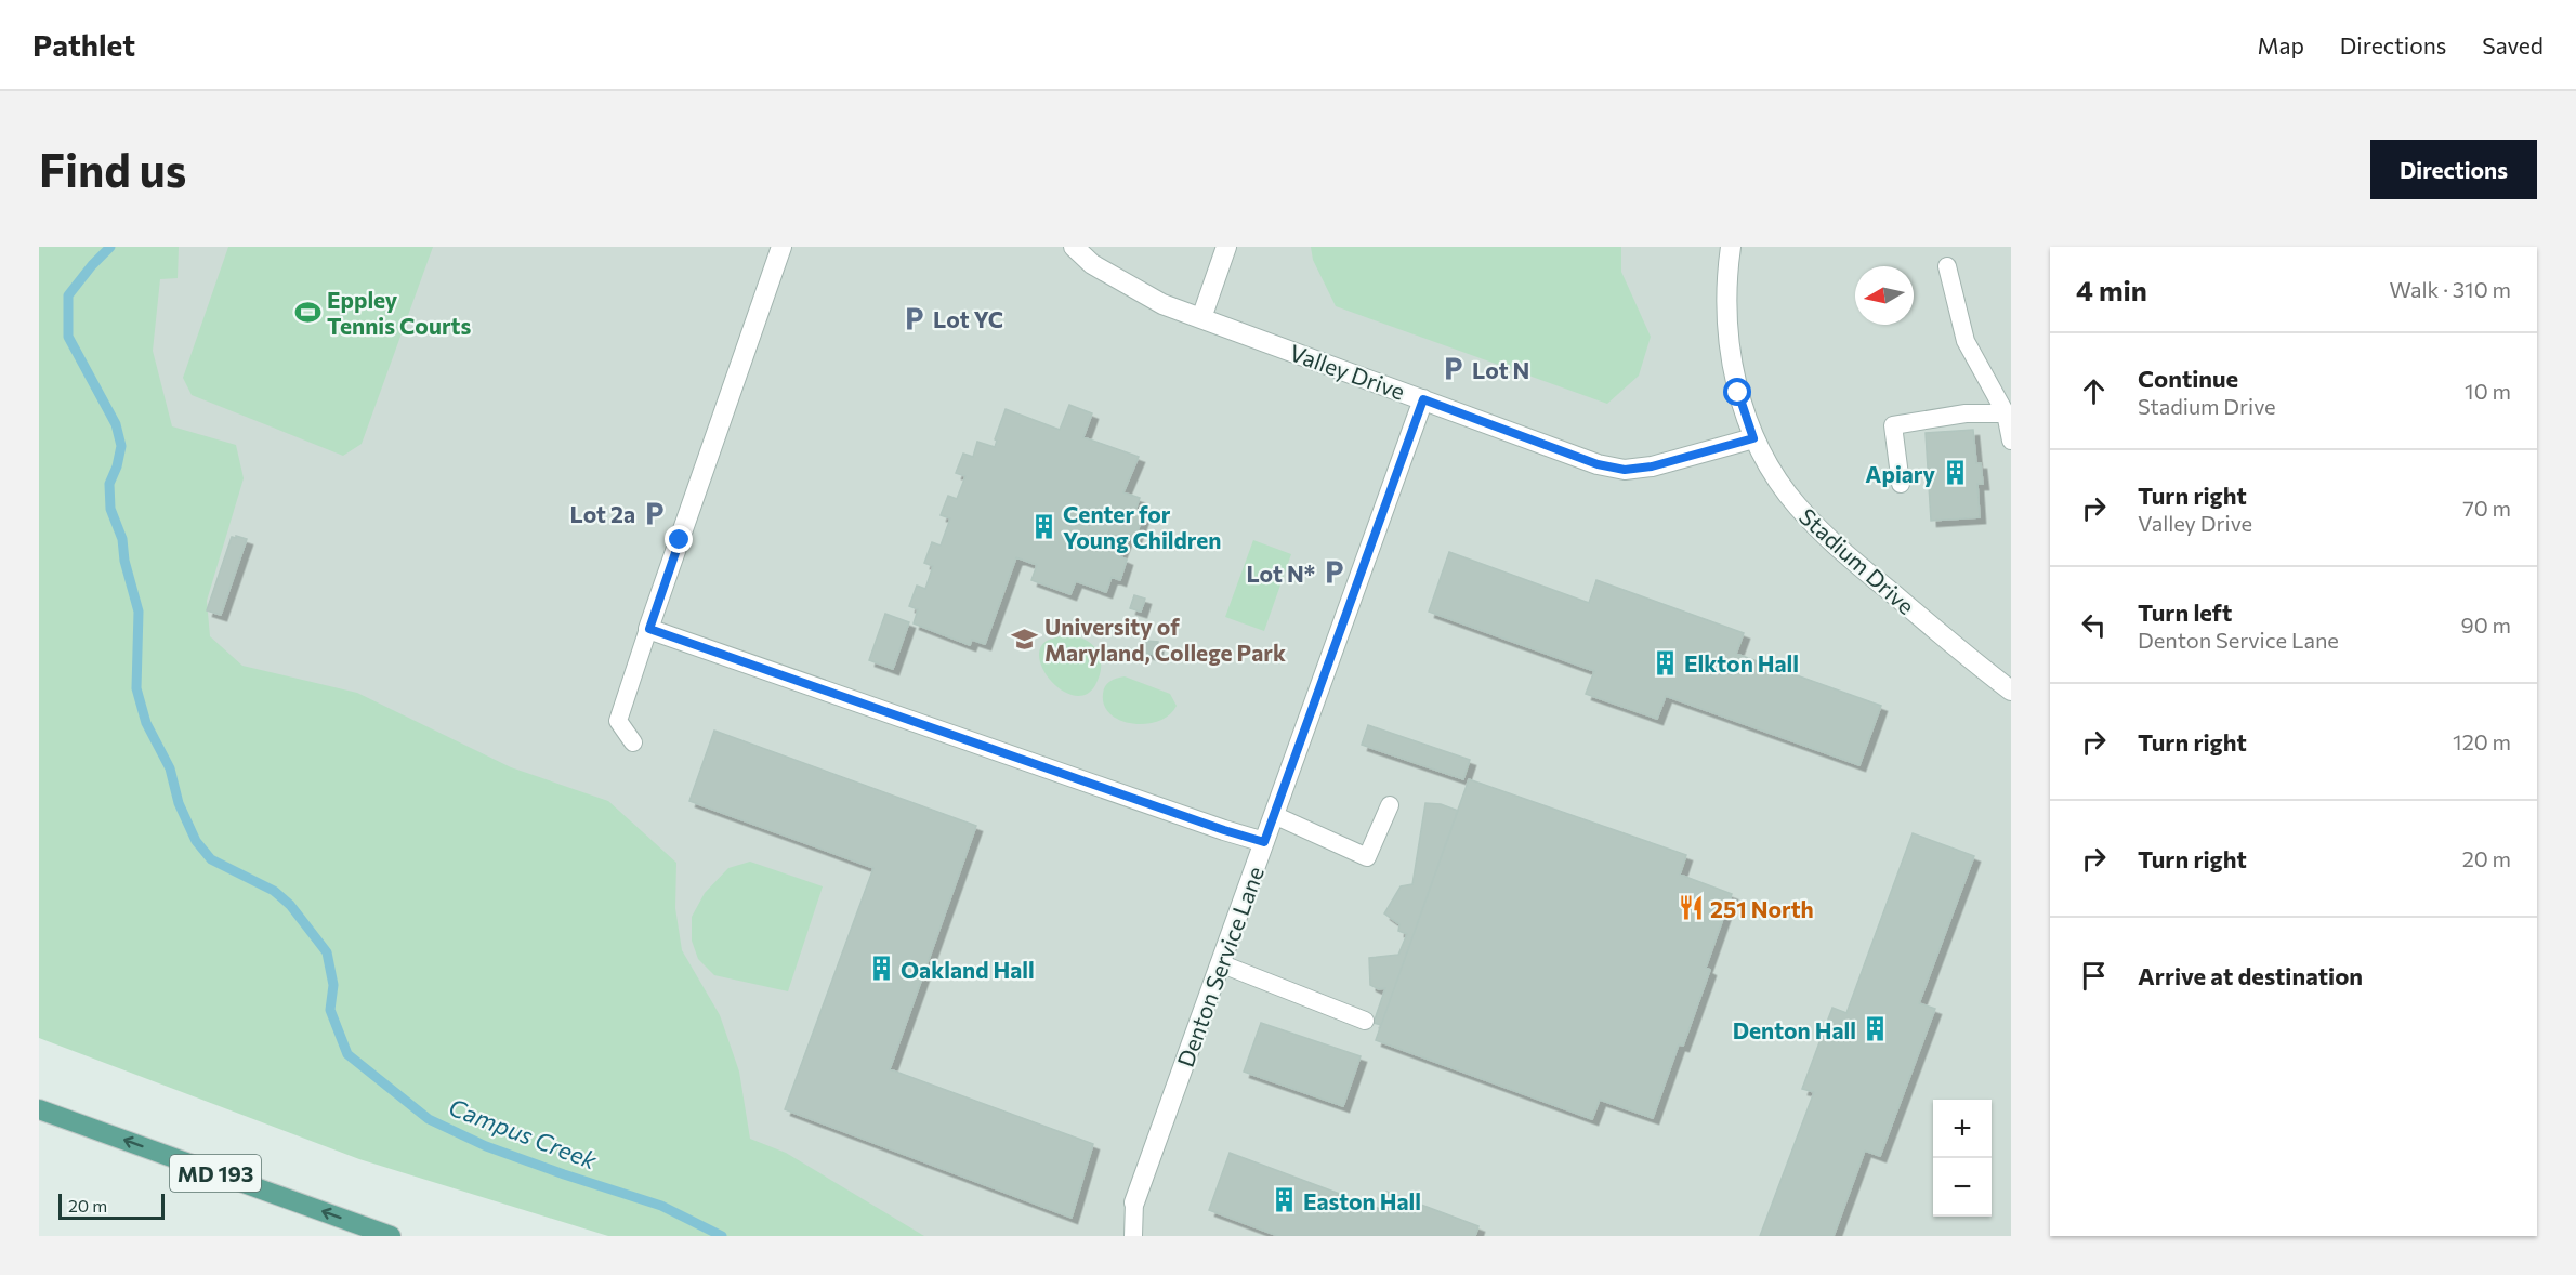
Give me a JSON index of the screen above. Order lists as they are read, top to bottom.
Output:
{
  "streets": {
    "main road": ["MD 193"],
    "street": ["Valley Drive", "Stadium Drive", "Denton Service Lane"]
  },
  "crossings": [
    ["Valley Drive", "Stadium Drive"],
    ["Valley Drive", "Denton Service Lane"]
  ],
  "water": ["Campus Creek"],
  "places": {
    "sports": ["Eppley Tennis Courts"],
    "parking": [
      "Lot YC",
      "Lot N",
      "Lot 2a",
      "Lot N*"
    ],
    "building": [
      "Apiary",
      "Center for Young Children",
      "Elkton Hall",
      "Oakland Hall",
      "Denton Hall",
      "Easton Hall"
    ],
    "school or university": ["University of Maryland, College Park"],
    "restaurant": ["251 North"]
  },
  "scale_bar": "20 m",
  "north": "left",
  "page": {
    "header": "Pathlet",
    "nav": ["Map", "Directions", "Saved"],
    "buttons": "Directions",
    "title": "Find us",
    "heading": ["4 min", "Walk · 310 m"],
    "list": [
      ["Continue", "Stadium Drive", "10 m"],
      ["Turn right", "Valley Drive", "70 m"],
      ["Turn left", "Denton Service Lane", "90 m"],
      ["Turn right", "120 m"],
      ["Turn right", "20 m"],
      "Arrive at destination"
    ],
    "map_buttons": ["+", "−"],
    "scale": "20 m"
  }
}
